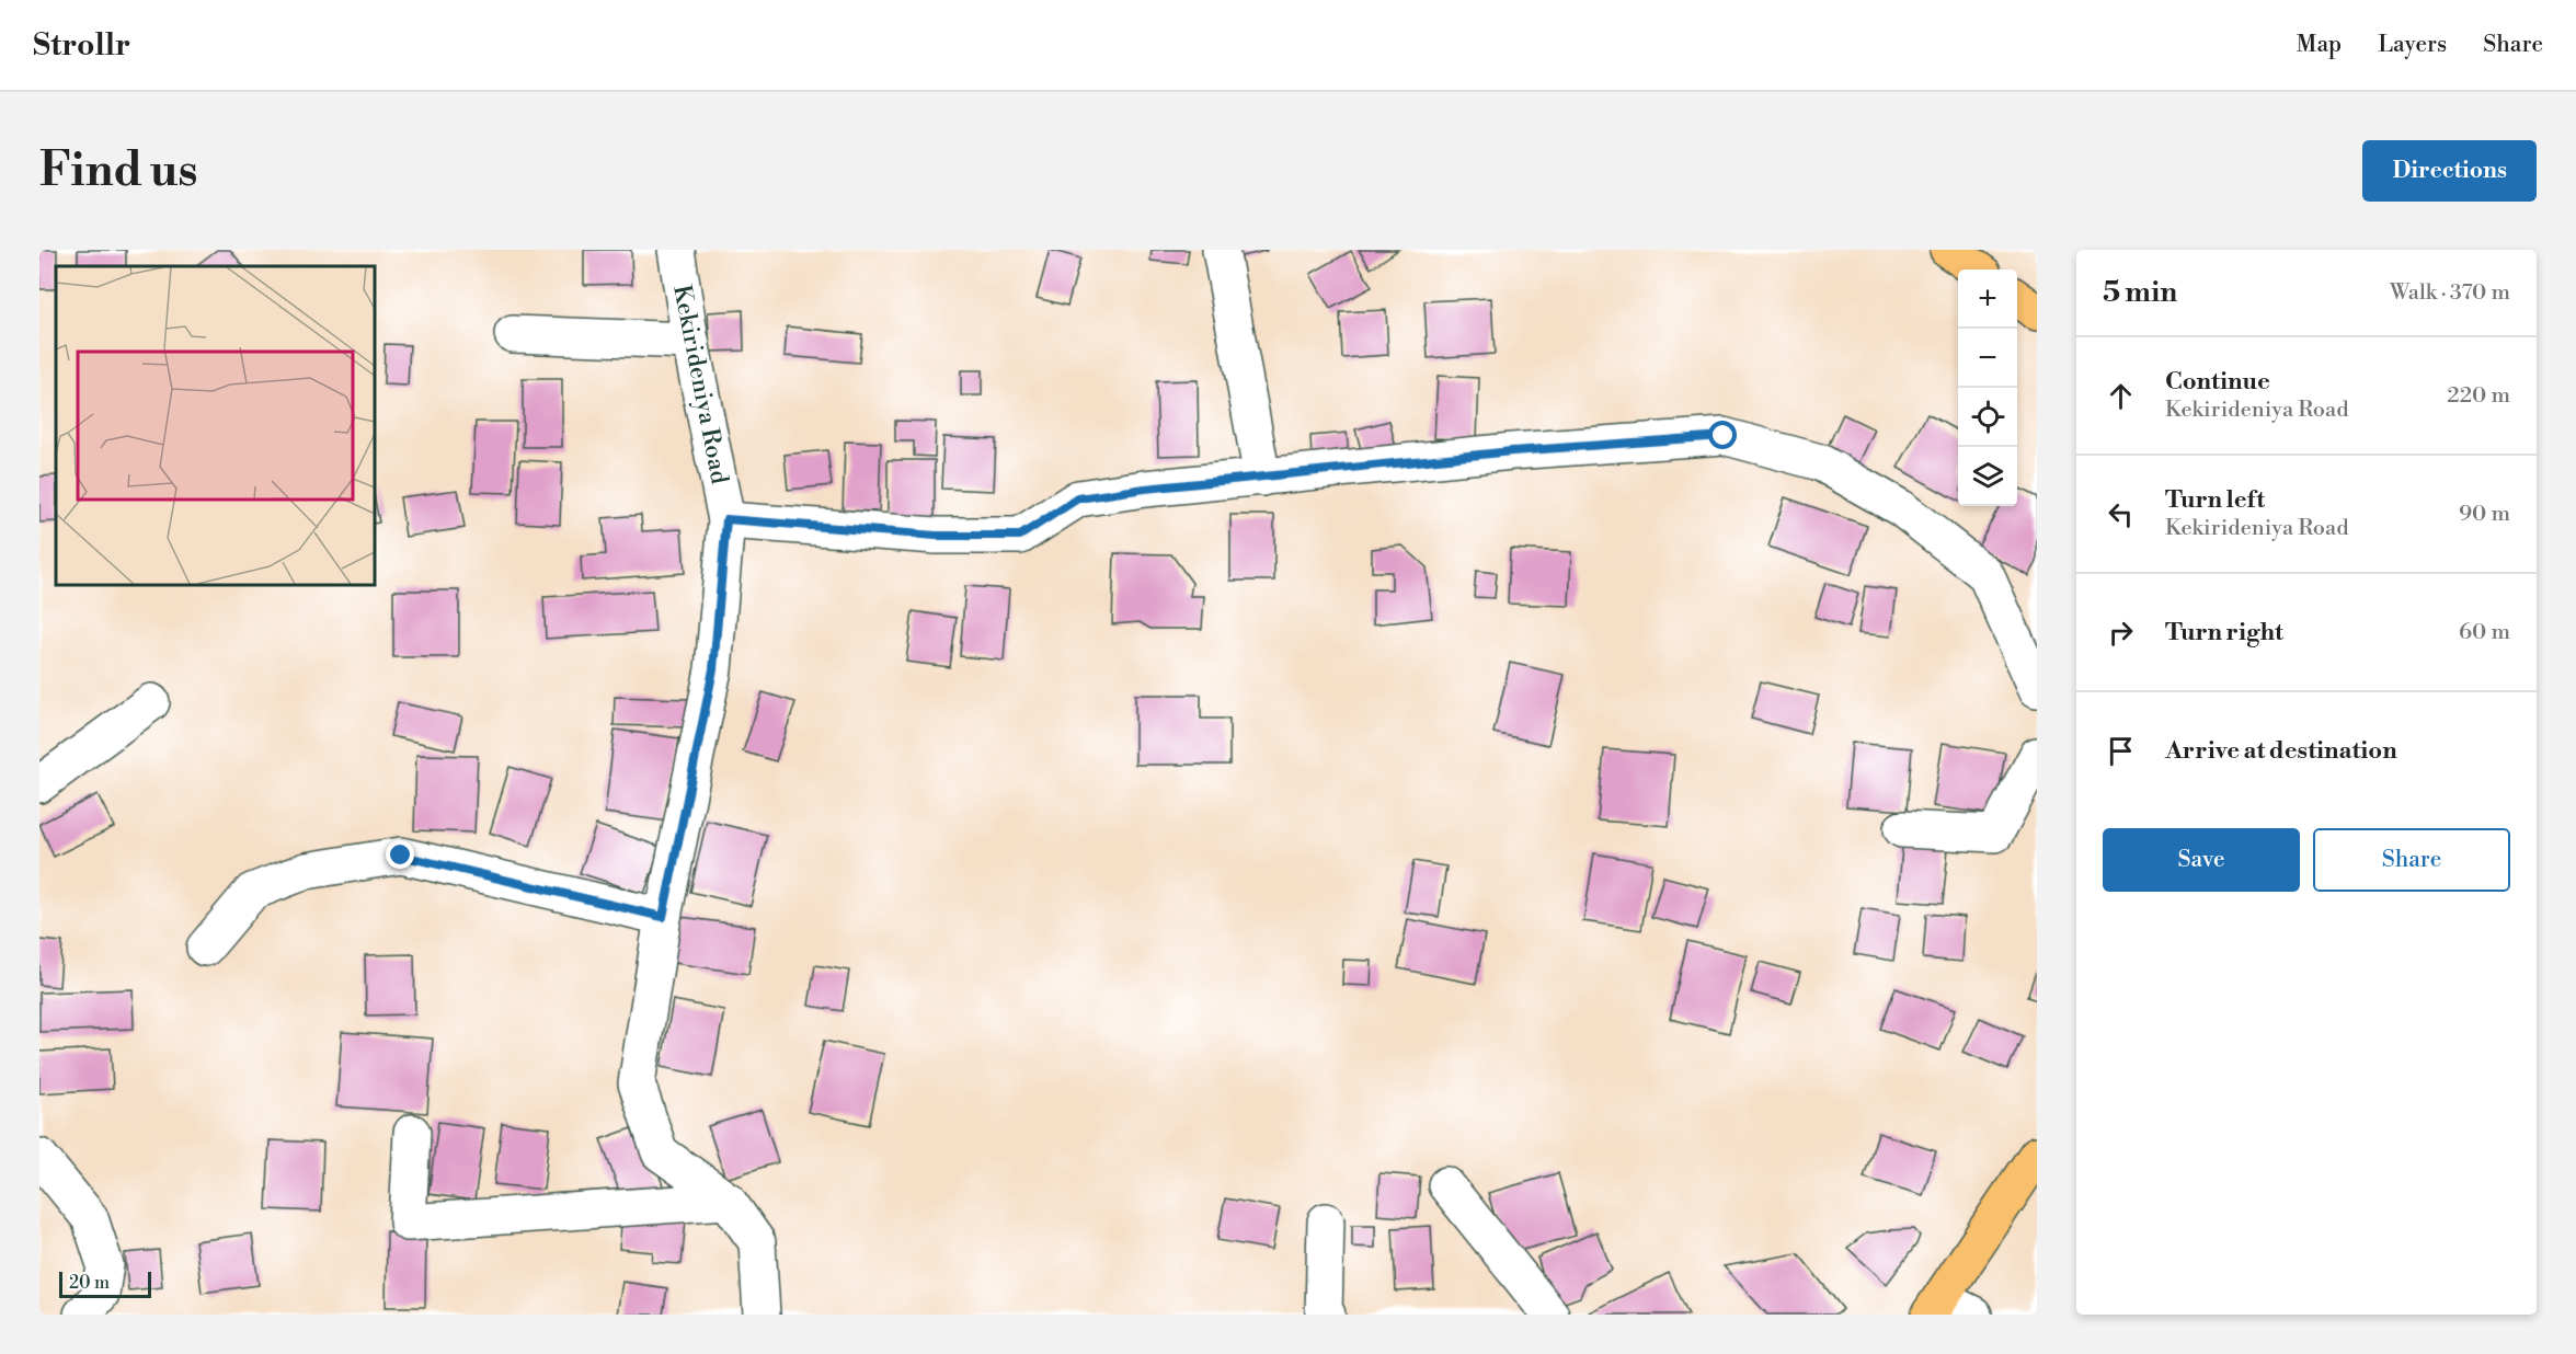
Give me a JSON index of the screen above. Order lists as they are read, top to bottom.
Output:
{
  "streets": {
    "street": ["Kekirideniya Road"]
  },
  "scale_bar": "20 m",
  "page": {
    "header": "Strollr",
    "nav": ["Map", "Layers", "Share"],
    "buttons": [
      "Directions",
      ["Save", "Share"]
    ],
    "title": "Find us",
    "heading": ["5 min", "Walk · 370 m"],
    "map_buttons": ["+", "−"],
    "list": [
      ["Continue", "Kekirideniya Road", "220 m"],
      ["Turn left", "Kekirideniya Road", "90 m"],
      ["Turn right", "60 m"],
      "Arrive at destination"
    ],
    "scale": "20 m"
  }
}
